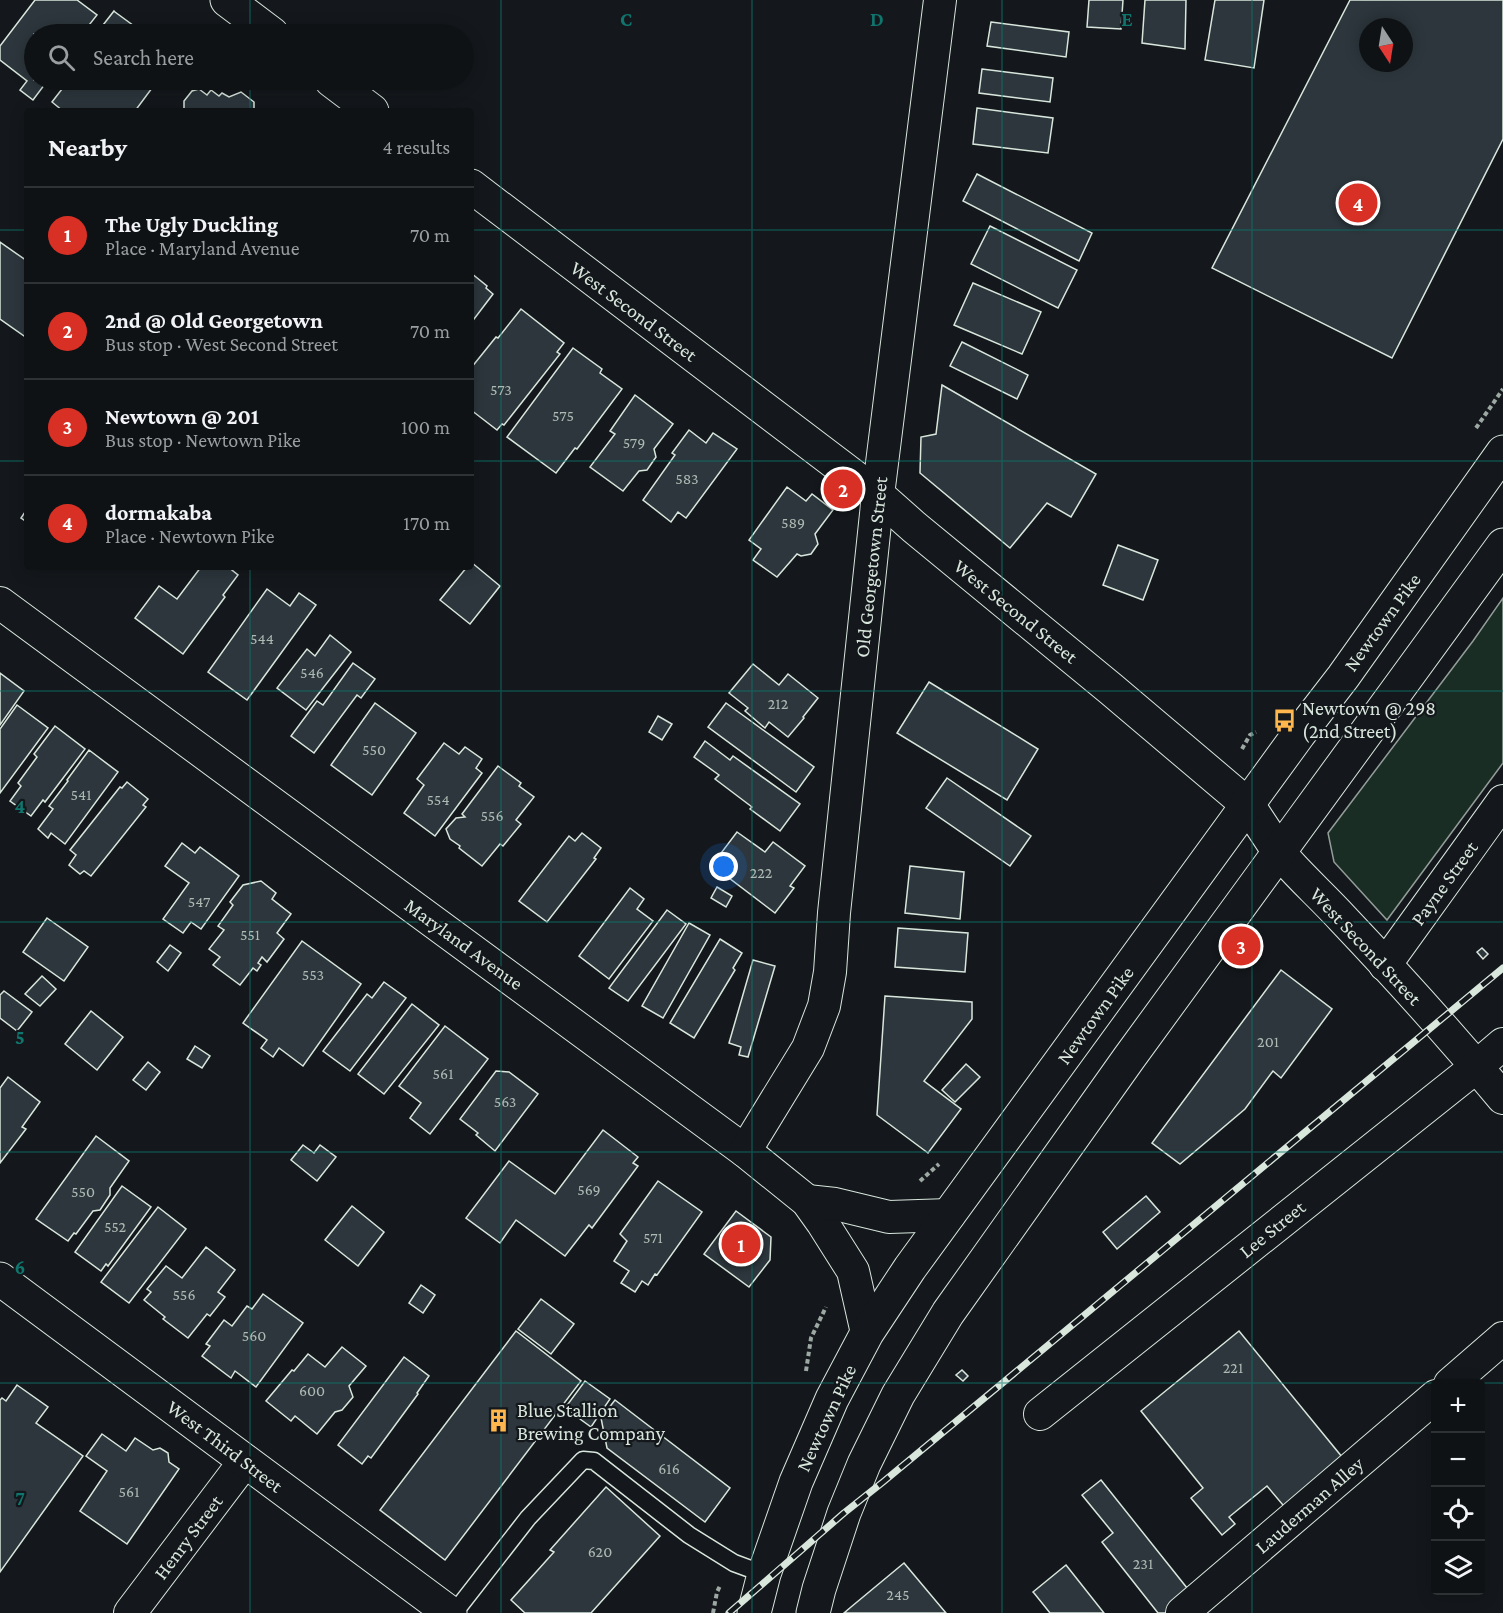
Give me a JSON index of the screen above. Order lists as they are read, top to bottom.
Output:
{
  "streets": {
    "main road": ["West Second Street", "Newtown Pike", "West Third Street"],
    "street": [
      "Old Georgetown Street",
      "Payne Street",
      "Maryland Avenue",
      "Lee Street",
      "Lauderman Alley",
      "Henry Street"
    ]
  },
  "crossings": [
    ["West Second Street", "Old Georgetown Street"],
    ["West Second Street", "Newtown Pike"],
    ["West Second Street", "Payne Street"],
    ["West Second Street", "Lee Street"],
    ["Old Georgetown Street", "Maryland Avenue"],
    ["Newtown Pike", "Maryland Avenue"],
    ["West Third Street", "Henry Street"]
  ],
  "places": {
    "bus stop": ["Newtown @ 298 (2nd Street)"],
    "building": ["Blue Stallion Brewing Company"]
  },
  "house_numbers": [
    "573",
    "575",
    "579",
    "583",
    "589",
    "544",
    "546",
    "212",
    "550",
    "541",
    "554",
    "556",
    "222",
    "547",
    "551",
    "553",
    "201",
    "561",
    "563",
    "569",
    "550",
    "552",
    "571",
    "556",
    "560",
    "221",
    "600",
    "616",
    "561",
    "620",
    "231",
    "245"
  ],
  "north": "bottom",
  "page": {
    "search": "Search here",
    "heading": ["Nearby", "4 results"],
    "pins": [
      "4",
      "2",
      "3",
      "1"
    ],
    "list": [
      {
        "mark": "1",
        "name": "The Ugly Duckling",
        "note": "Place · Maryland Avenue",
        "value": "70 m"
      },
      {
        "mark": "2",
        "name": "2nd @ Old Georgetown",
        "note": "Bus stop · West Second Street",
        "value": "70 m"
      },
      {
        "mark": "3",
        "name": "Newtown @ 201",
        "note": "Bus stop · Newtown Pike",
        "value": "100 m"
      },
      {
        "mark": "4",
        "name": "dormakaba",
        "note": "Place · Newtown Pike",
        "value": "170 m"
      }
    ],
    "map_buttons": ["+", "−"]
  },
  "grid": {
    "columns": ["C", "D", "E"],
    "rows": [
      "4",
      "5",
      "6",
      "7"
    ]
  }
}
